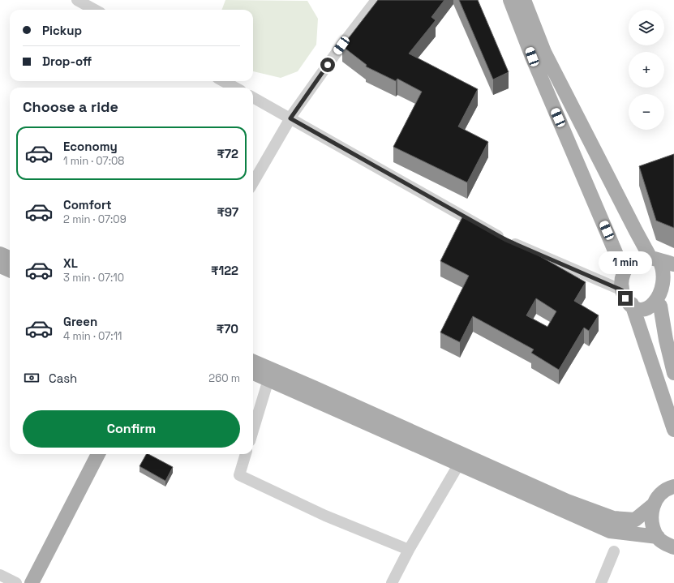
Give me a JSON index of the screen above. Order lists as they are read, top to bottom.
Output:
{
  "page": {
    "map_buttons": ["+", "−"],
    "banner": ["Pickup", "Drop-off"],
    "heading": "Choose a ride",
    "list": [
      {
        "name": "Economy",
        "note": "1 min · 07:08",
        "value": "₹72"
      },
      {
        "name": "Comfort",
        "note": "2 min · 07:09",
        "value": "₹97"
      },
      {
        "name": "XL",
        "note": "3 min · 07:10",
        "value": "₹122"
      },
      {
        "name": "Green",
        "note": "4 min · 07:11",
        "value": "₹70"
      }
    ],
    "bubble": "1 min",
    "pay": ["Cash", "260 m"],
    "buttons": "Confirm"
  }
}
